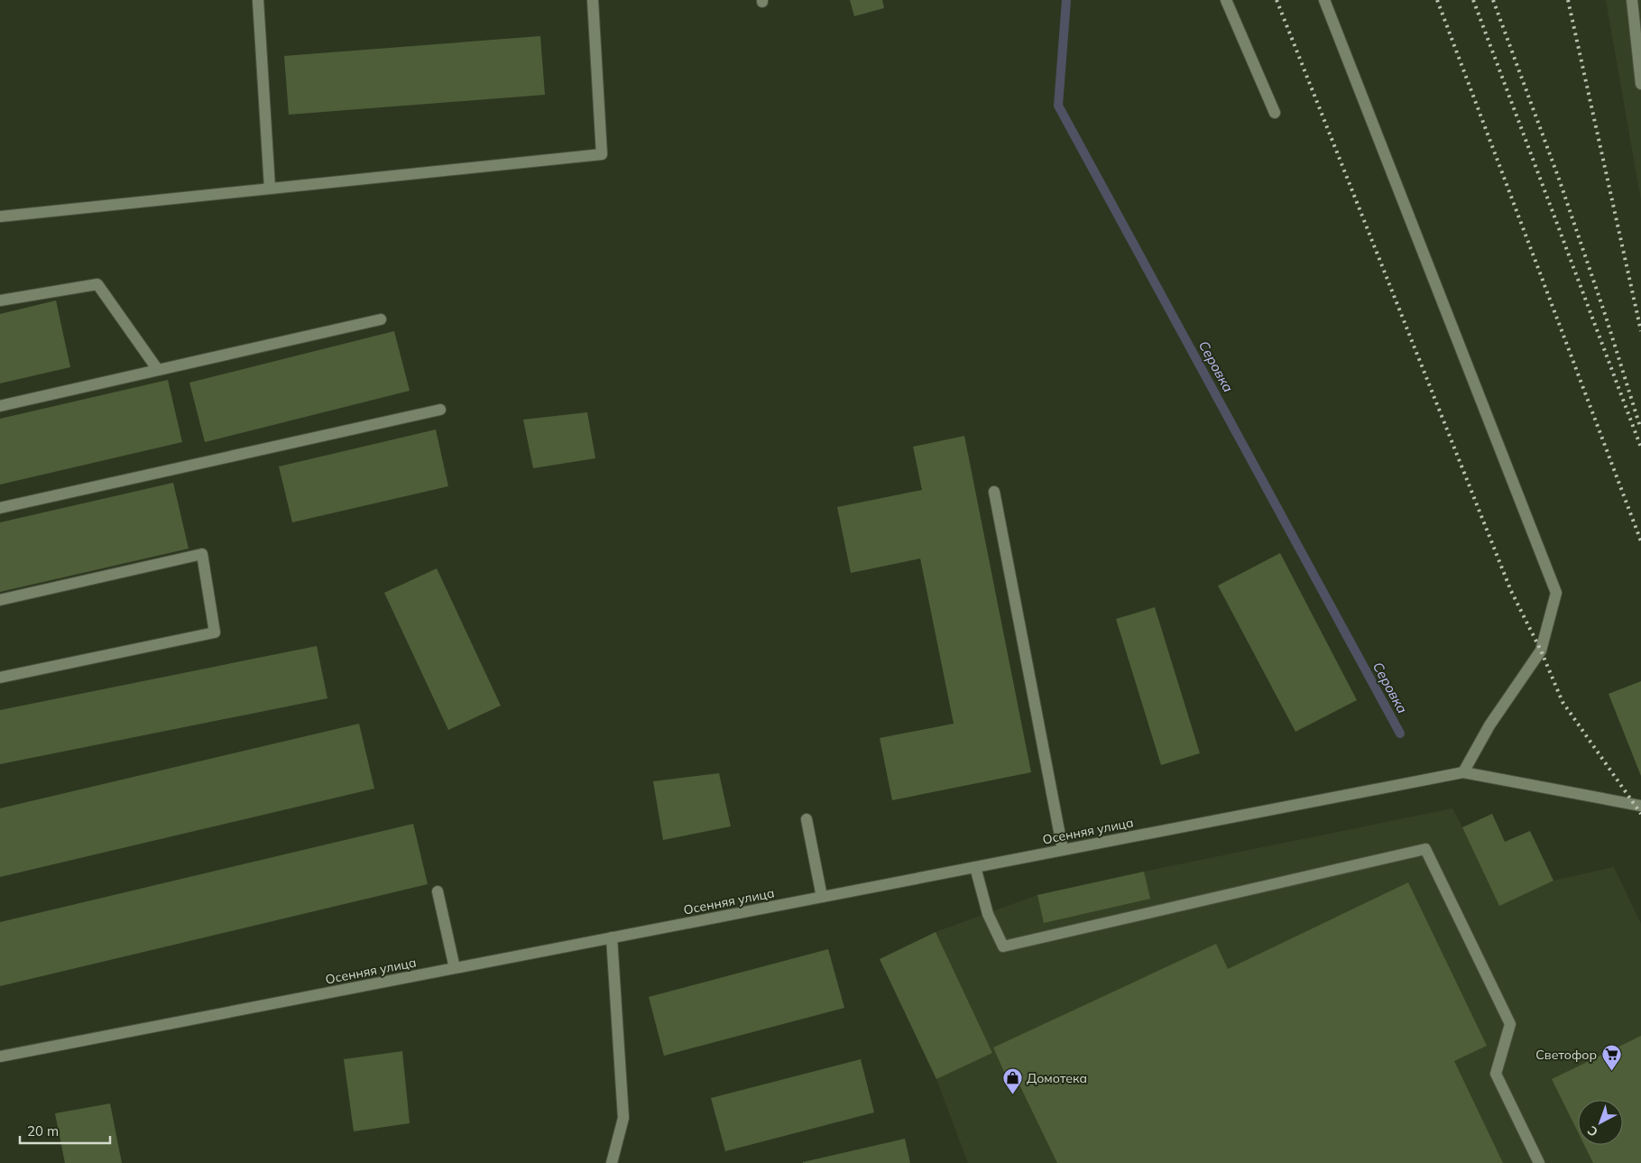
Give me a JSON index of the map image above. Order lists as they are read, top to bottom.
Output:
{
  "streets": {
    "street": ["Осенняя улица"]
  },
  "water": ["Серовка"],
  "places": {
    "supermarket": ["Светофор"],
    "shop": ["Домотека"]
  },
  "scale_bar": "20 m",
  "north": "bottom left"
}
